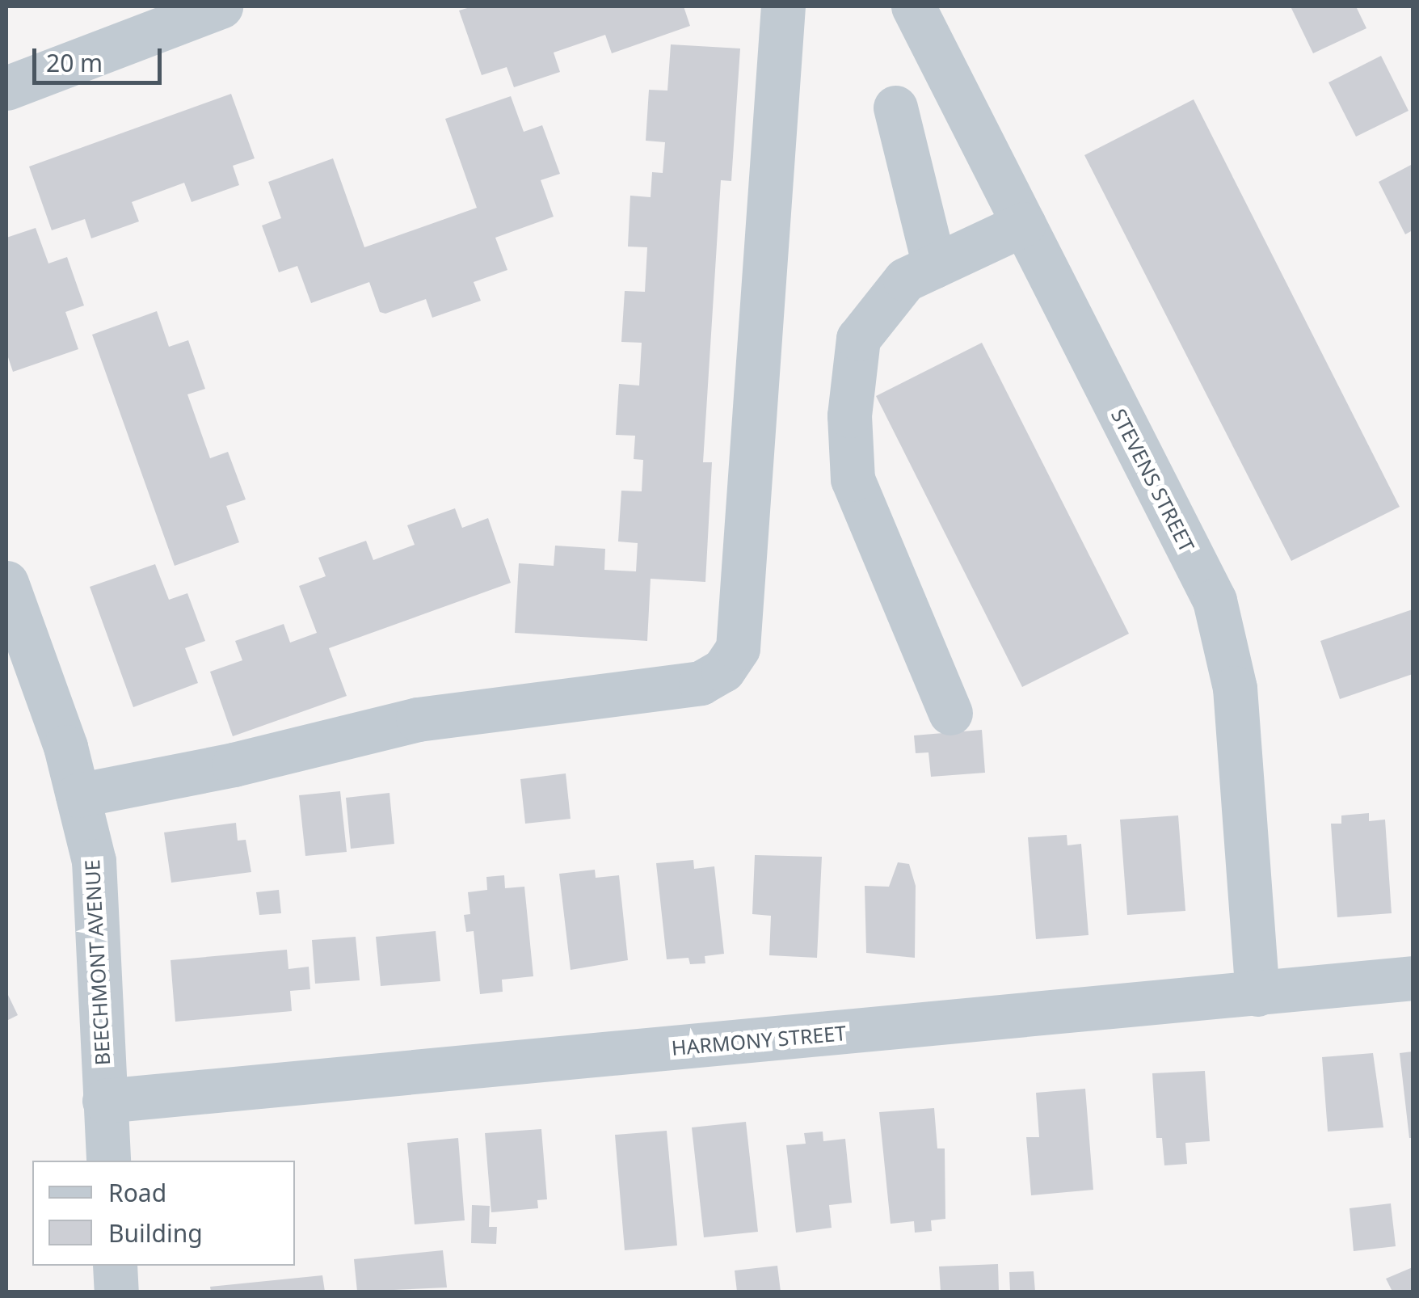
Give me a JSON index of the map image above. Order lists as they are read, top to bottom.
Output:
{
  "streets": {
    "street": ["STEVENS STREET", "BEECHMONT AVENUE", "HARMONY STREET"]
  },
  "crossings": [
    ["STEVENS STREET", "HARMONY STREET"],
    ["BEECHMONT AVENUE", "HARMONY STREET"]
  ],
  "legend": ["Road", "Building"],
  "scale_bar": "20 m"
}
